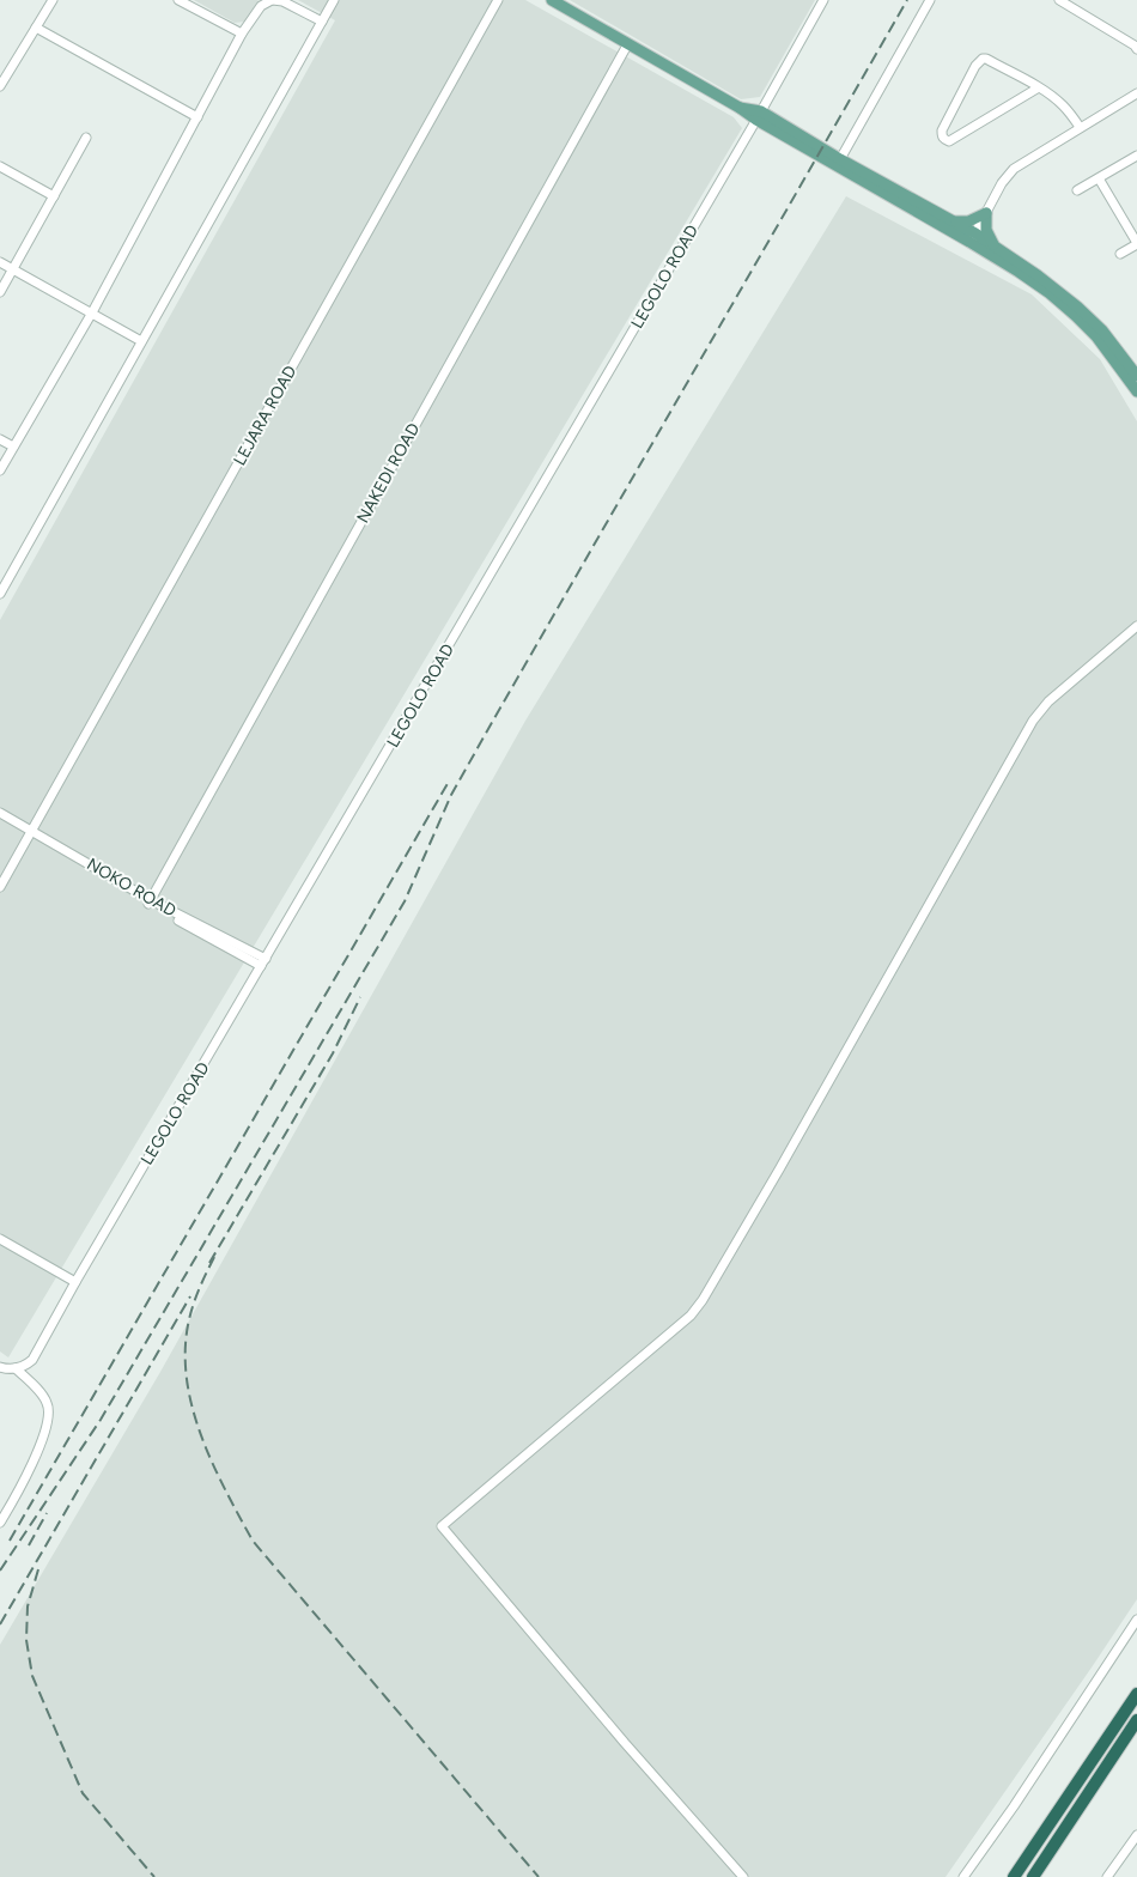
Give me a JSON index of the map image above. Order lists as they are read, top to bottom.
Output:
{
  "streets": {
    "street": [
      "LEGOLO ROAD",
      "LEJARA ROAD",
      "NAKEDI ROAD",
      "NOKO ROAD"
    ]
  },
  "crossings": [
    ["LEGOLO ROAD", "NOKO ROAD"],
    ["LEJARA ROAD", "NOKO ROAD"],
    ["NAKEDI ROAD", "NOKO ROAD"]
  ]
}
